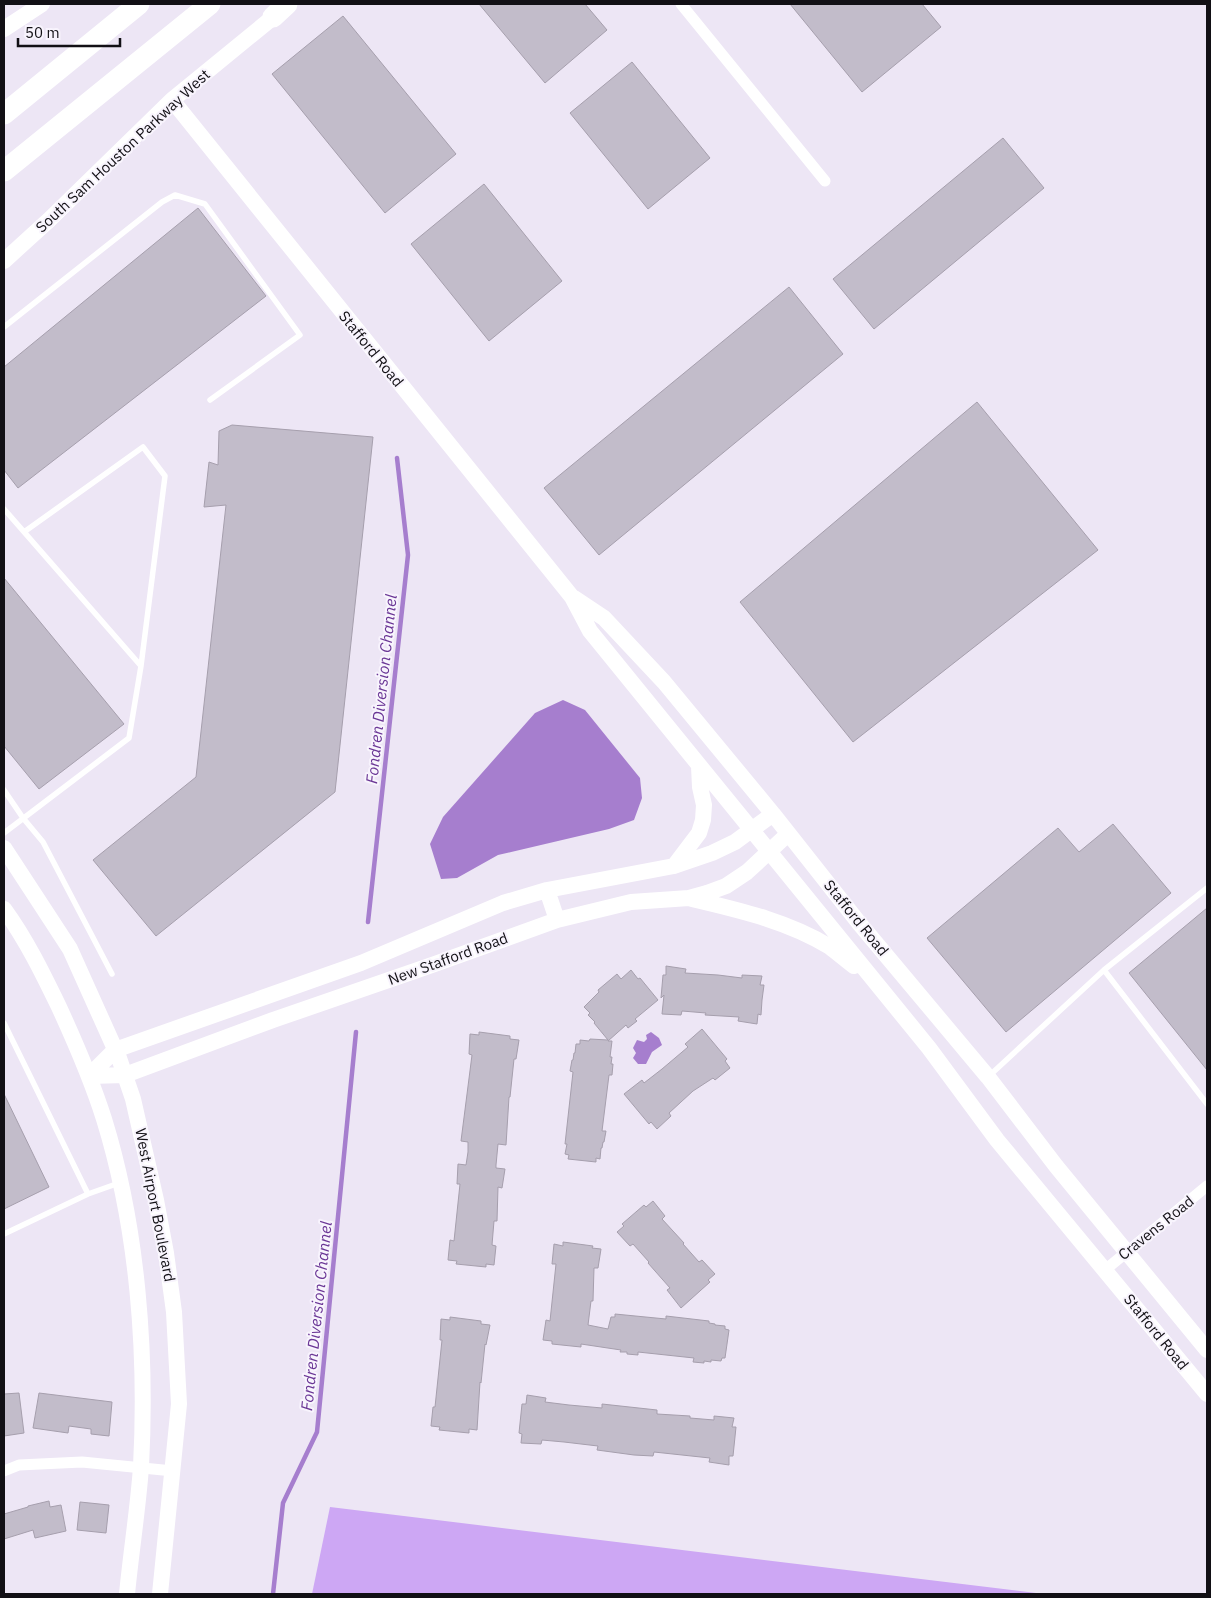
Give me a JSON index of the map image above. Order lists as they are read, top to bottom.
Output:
{
  "streets": {
    "main road": [
      "South Sam Houston Parkway West",
      "Stafford Road",
      "New Stafford Road",
      "West Airport Boulevard"
    ],
    "street": ["Cravens Road"]
  },
  "crossings": [
    ["South Sam Houston Parkway West", "Stafford Road"],
    ["Stafford Road", "New Stafford Road"],
    ["Stafford Road", "Cravens Road"],
    ["New Stafford Road", "West Airport Boulevard"]
  ],
  "water": ["Fondren Diversion Channel"],
  "scale_bar": "50 m"
}
